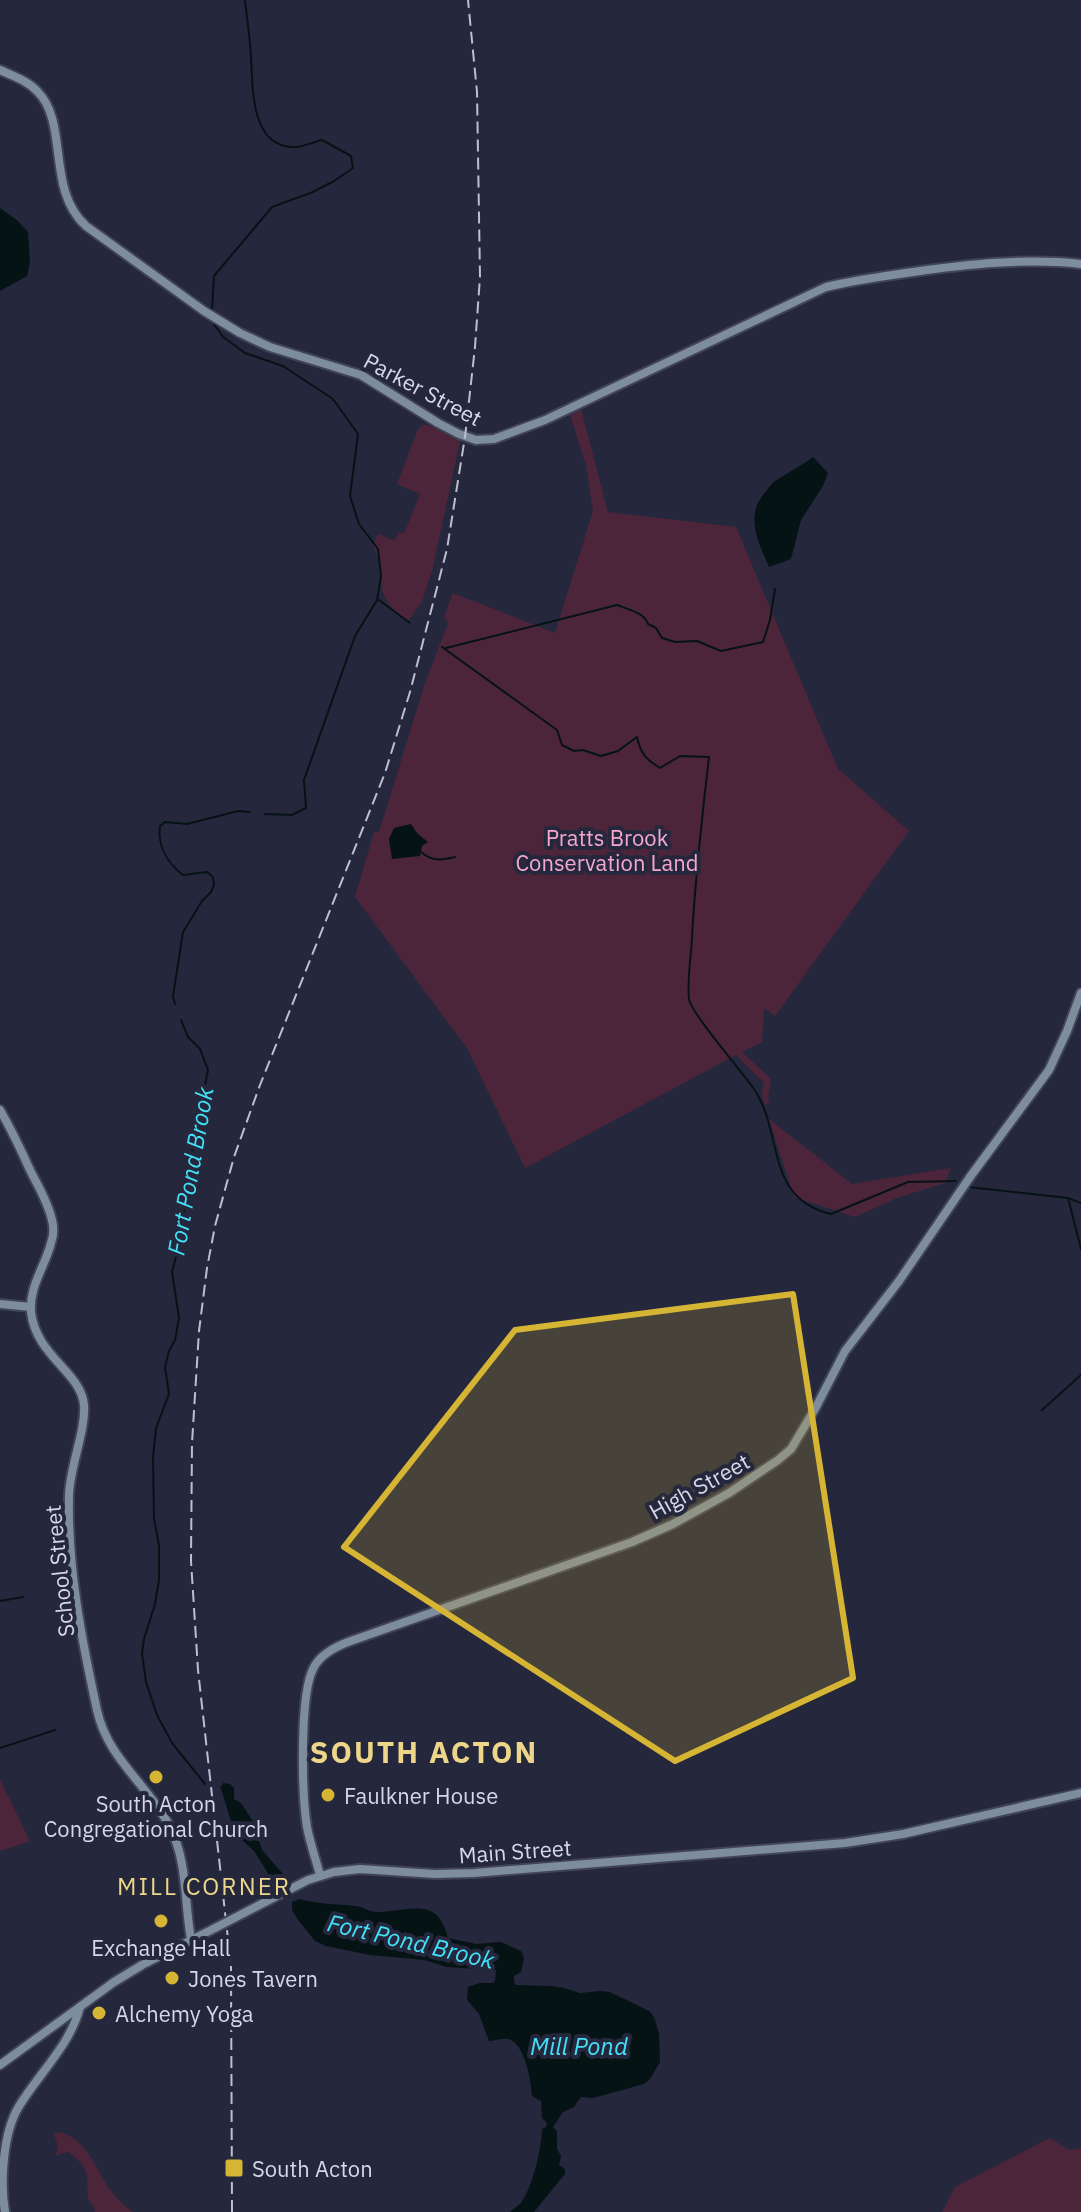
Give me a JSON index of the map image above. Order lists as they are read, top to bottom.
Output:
{
  "streets": {
    "street": [
      "Parker Street",
      "High Street",
      "School Street",
      "Main Street"
    ]
  },
  "crossings": [
    ["High Street", "Main Street"],
    ["School Street", "Main Street"]
  ],
  "districts": ["SOUTH ACTON", "MILL CORNER"],
  "water": ["Fort Pond Brook", "Mill Pond"],
  "parks": ["Pratts Brook Conservation Land"],
  "places": {
    "other": [
      "South Acton Congregational Church",
      "Faulkner House",
      "Exchange Hall",
      "Jones Tavern",
      "Alchemy Yoga"
    ],
    "transit": ["South Acton"]
  }
}
